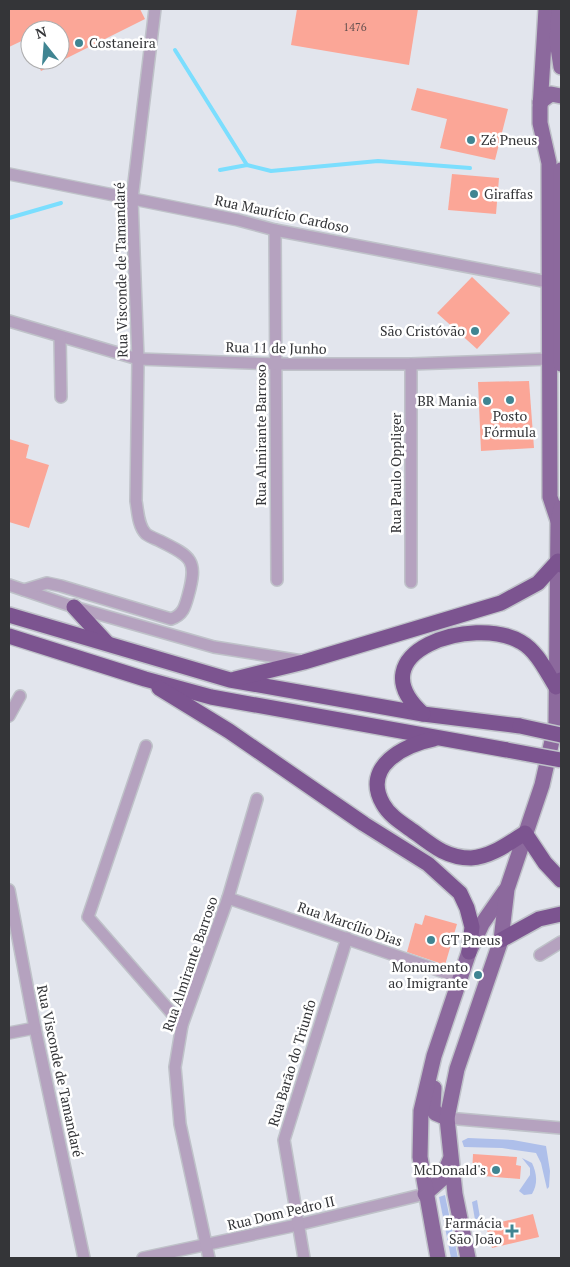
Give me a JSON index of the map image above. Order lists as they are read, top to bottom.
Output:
{
  "streets": {
    "street": [
      "Rua Maurício Cardoso",
      "Rua Visconde de Tamandaré",
      "Rua 11 de Junho",
      "Rua Almirante Barroso",
      "Rua Paulo Oppliger",
      "Rua Marcílio Dias",
      "Rua Barão do Triunfo",
      "Rua Dom Pedro II"
    ]
  },
  "crossings": [
    ["Rua Maurício Cardoso", "Rua Visconde de Tamandaré"],
    ["Rua Maurício Cardoso", "Rua Almirante Barroso"],
    ["Rua Visconde de Tamandaré", "Rua 11 de Junho"],
    ["Rua 11 de Junho", "Rua Almirante Barroso"],
    ["Rua 11 de Junho", "Rua Paulo Oppliger"],
    ["Rua Almirante Barroso", "Rua Marcílio Dias"],
    ["Rua Almirante Barroso", "Rua Dom Pedro II"],
    ["Rua Marcílio Dias", "Rua Barão do Triunfo"],
    ["Rua Barão do Triunfo", "Rua Dom Pedro II"]
  ],
  "places": {
    "other": [
      "Costaneira",
      "Zé Pneus",
      "Giraffas",
      "São Cristóvão",
      "Posto Fórmula",
      "BR Mania",
      "GT Pneus",
      "Monumento ao Imigrante",
      "McDonald's"
    ],
    "health": ["Farmácia São João"]
  },
  "house_numbers": ["1476"],
  "north": "top"
}
